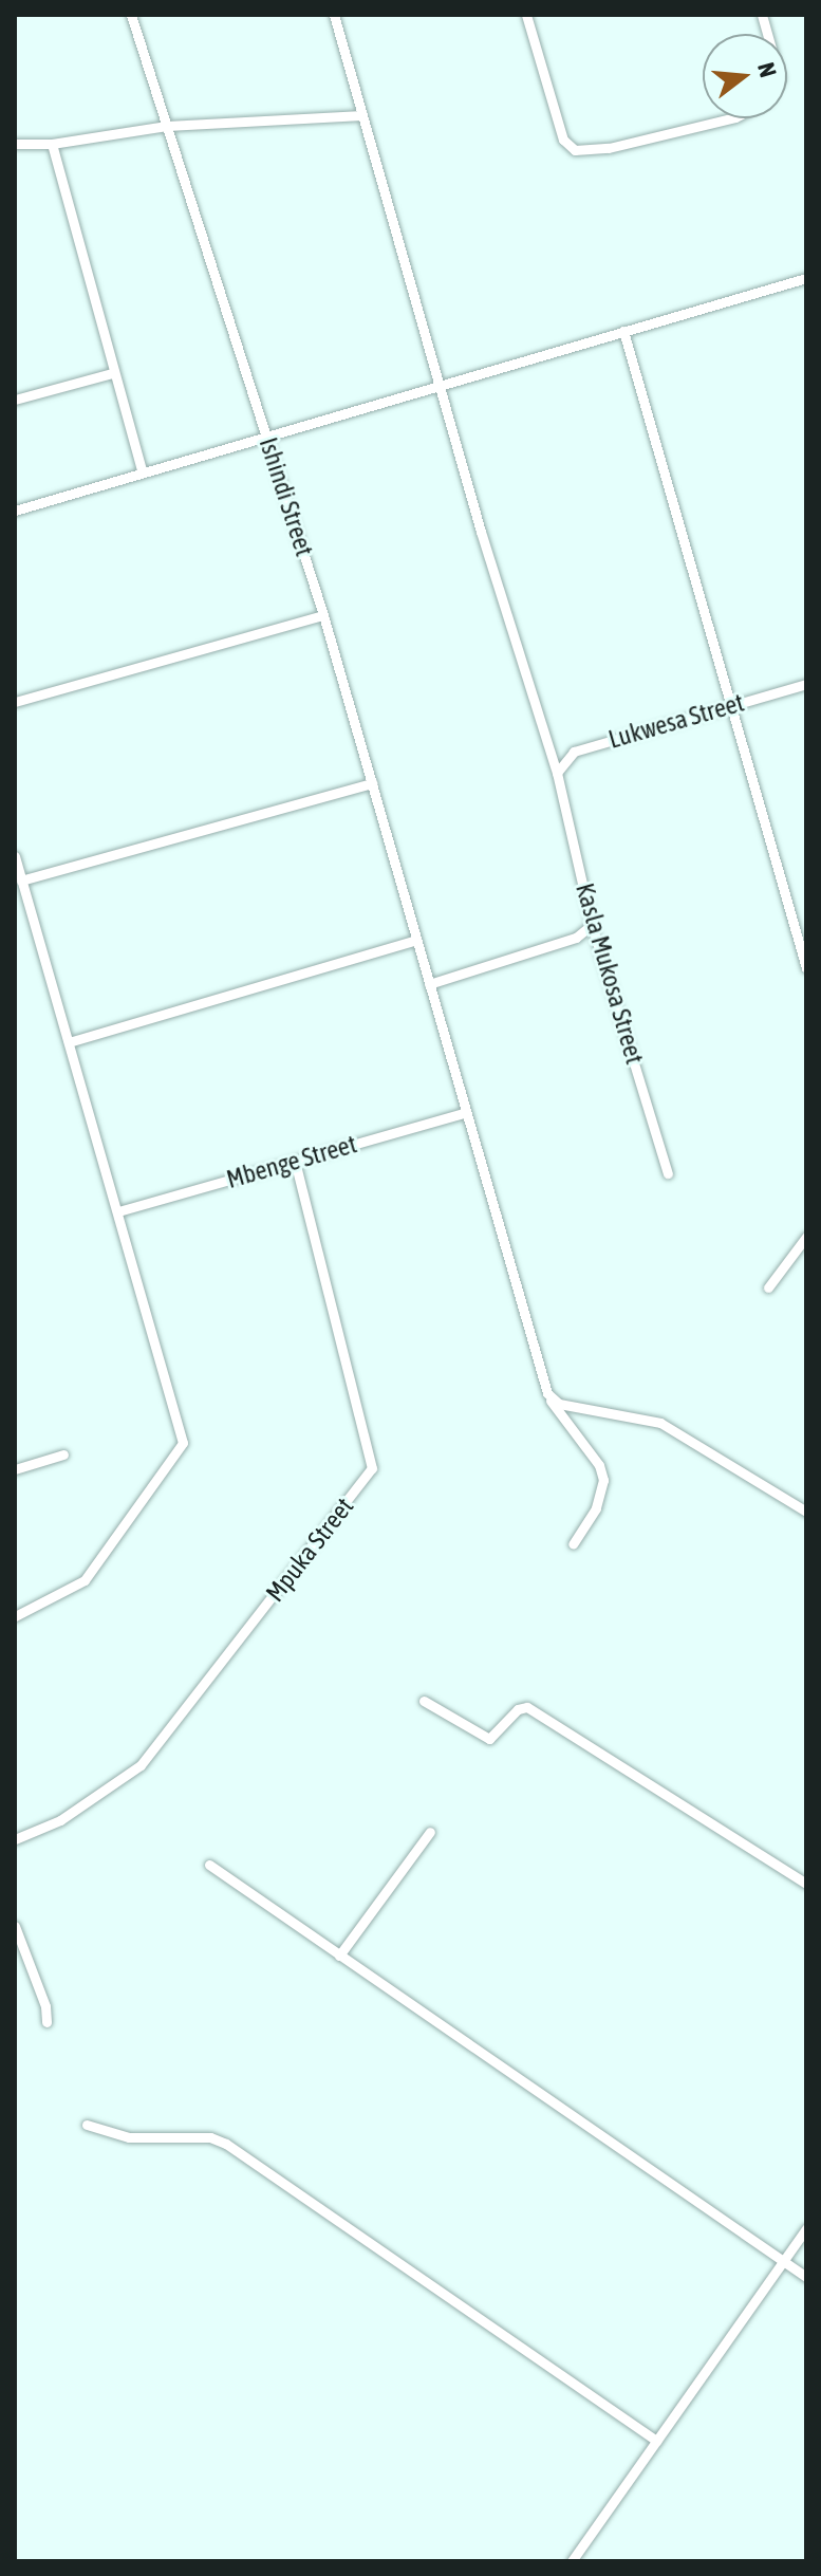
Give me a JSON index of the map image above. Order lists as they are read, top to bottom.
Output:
{
  "streets": {
    "street": [
      "Ishindi Street",
      "Lukwesa Street",
      "Kasla Mukosa Street",
      "Mbenge Street",
      "Mpuka Street"
    ]
  },
  "crossings": [
    ["Ishindi Street", "Mbenge Street"],
    ["Lukwesa Street", "Kasla Mukosa Street"],
    ["Mbenge Street", "Mpuka Street"]
  ],
  "north": "right"
}
